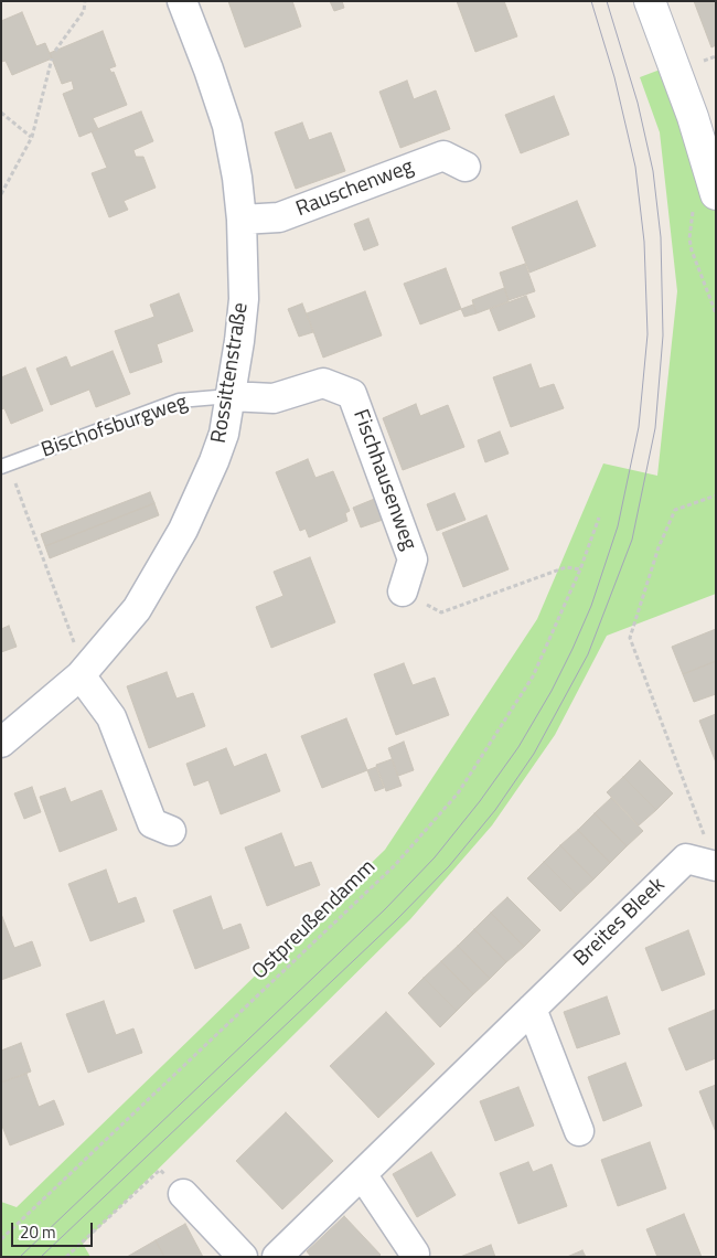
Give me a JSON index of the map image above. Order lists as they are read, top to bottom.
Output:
{
  "streets": {
    "street": [
      "Rauschenweg",
      "Rossittenstraße",
      "Fischhausenweg",
      "Breites Bleek"
    ],
    "lane": ["Bischofsburgweg"],
    "path": ["Ostpreußendamm"]
  },
  "crossings": [
    ["Rauschenweg", "Rossittenstraße"],
    ["Rossittenstraße", "Bischofsburgweg"],
    ["Rossittenstraße", "Fischhausenweg"],
    ["Bischofsburgweg", "Fischhausenweg"]
  ],
  "scale_bar": "20 m"
}
